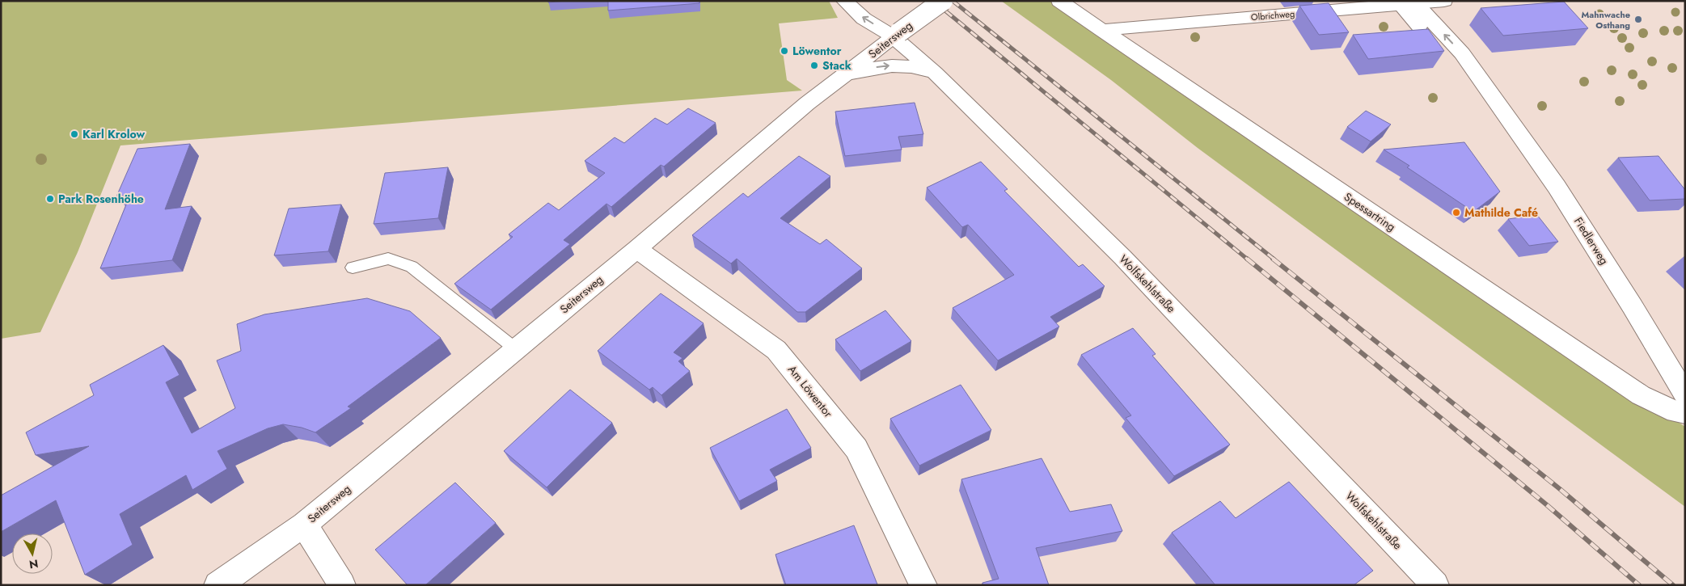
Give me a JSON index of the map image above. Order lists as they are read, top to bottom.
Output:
{
  "streets": {
    "street": [
      "Olbrichweg",
      "Seitersweg",
      "Spessartring",
      "Fiedlerweg",
      "Wolfskehlstraße",
      "Am Löwentor"
    ]
  },
  "crossings": [
    ["Olbrichweg", "Spessartring"],
    ["Olbrichweg", "Fiedlerweg"],
    ["Seitersweg", "Wolfskehlstraße"],
    ["Seitersweg", "Am Löwentor"]
  ],
  "places": [
    "Mahnwache Osthang",
    "Löwentor",
    "Stack",
    "Karl Krolow",
    "Park Rosenhöhe",
    "Mathilde Café"
  ],
  "north": "bottom"
}
